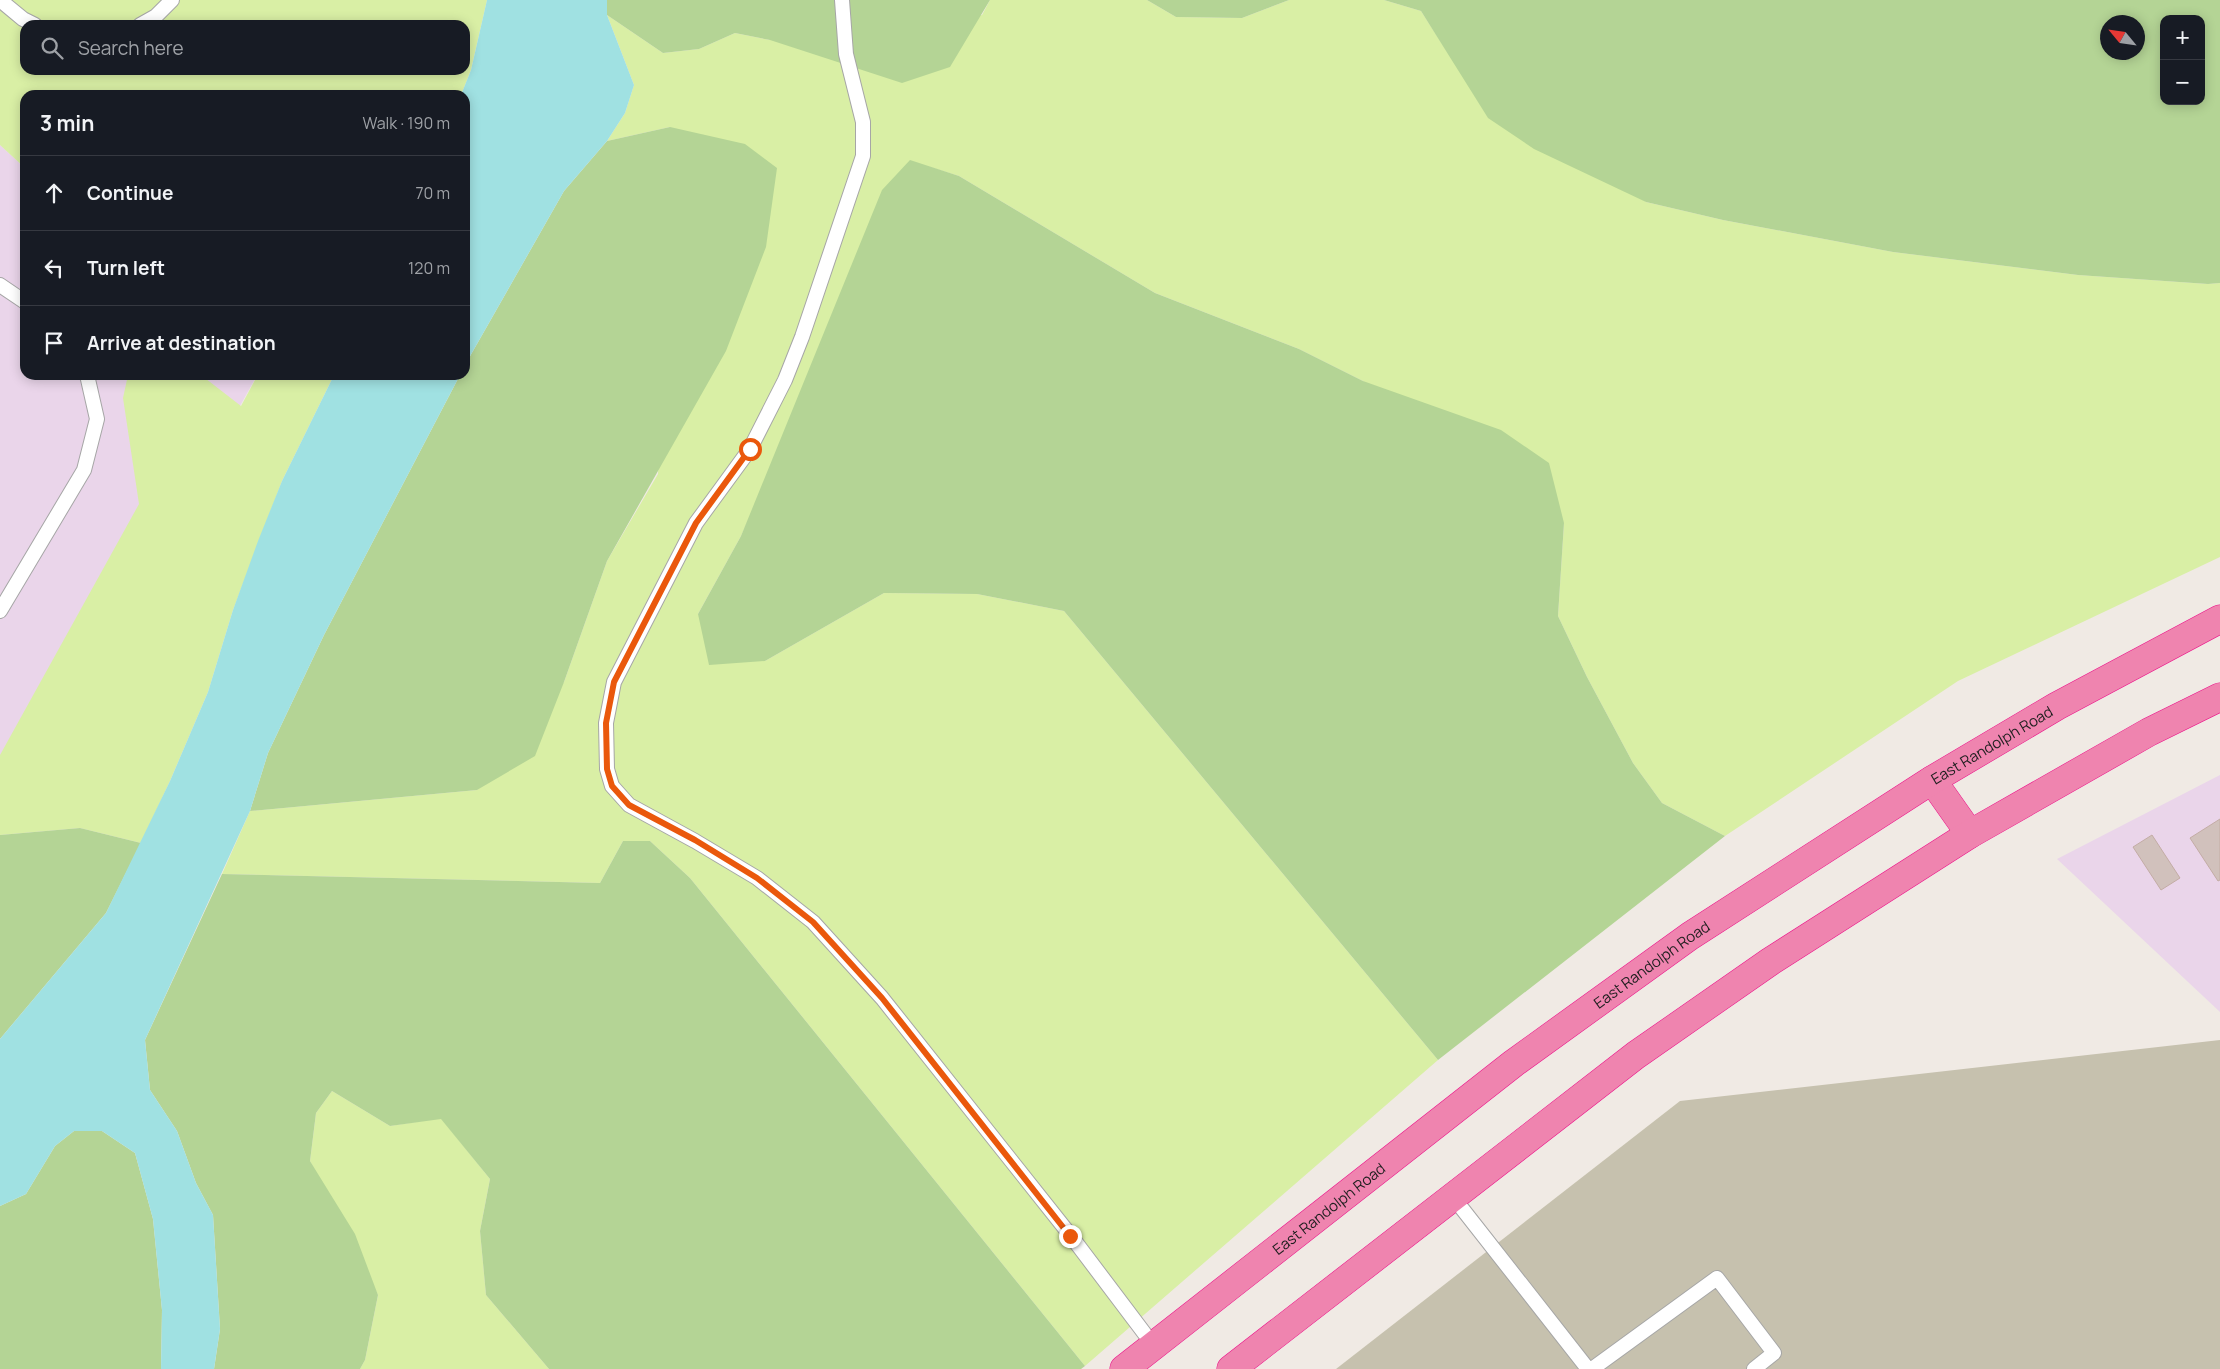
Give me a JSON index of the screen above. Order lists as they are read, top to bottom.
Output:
{
  "streets": {
    "highway": ["East Randolph Road"]
  },
  "north": "top left",
  "page": {
    "map_buttons": ["+", "−"],
    "search": "Search here",
    "heading": ["3 min", "Walk · 190 m"],
    "list": [
      ["Continue", "70 m"],
      ["Turn left", "120 m"],
      "Arrive at destination"
    ]
  }
}
